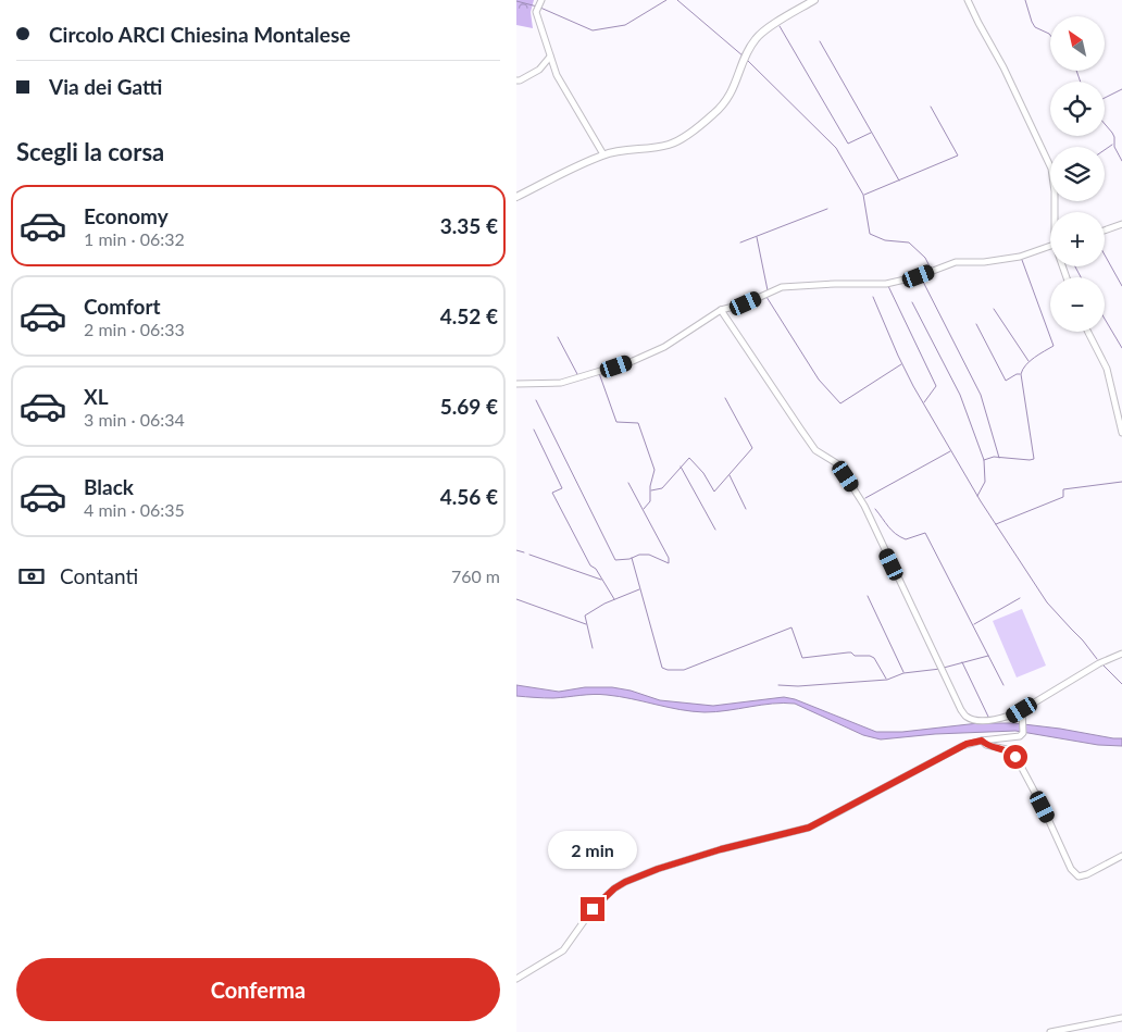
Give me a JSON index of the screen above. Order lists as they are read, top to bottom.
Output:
{
  "north": "top left",
  "page": {
    "banner": ["Circolo ARCI Chiesina Montalese", "Via dei Gatti"],
    "map_buttons": ["+", "−"],
    "heading": "Scegli la corsa",
    "list": [
      {
        "name": "Economy",
        "note": "1 min · 06:32",
        "value": "3.35 €"
      },
      {
        "name": "Comfort",
        "note": "2 min · 06:33",
        "value": "4.52 €"
      },
      {
        "name": "XL",
        "note": "3 min · 06:34",
        "value": "5.69 €"
      },
      {
        "name": "Black",
        "note": "4 min · 06:35",
        "value": "4.56 €"
      }
    ],
    "pay": ["Contanti", "760 m"],
    "bubble": "2 min",
    "buttons": "Conferma"
  }
}
